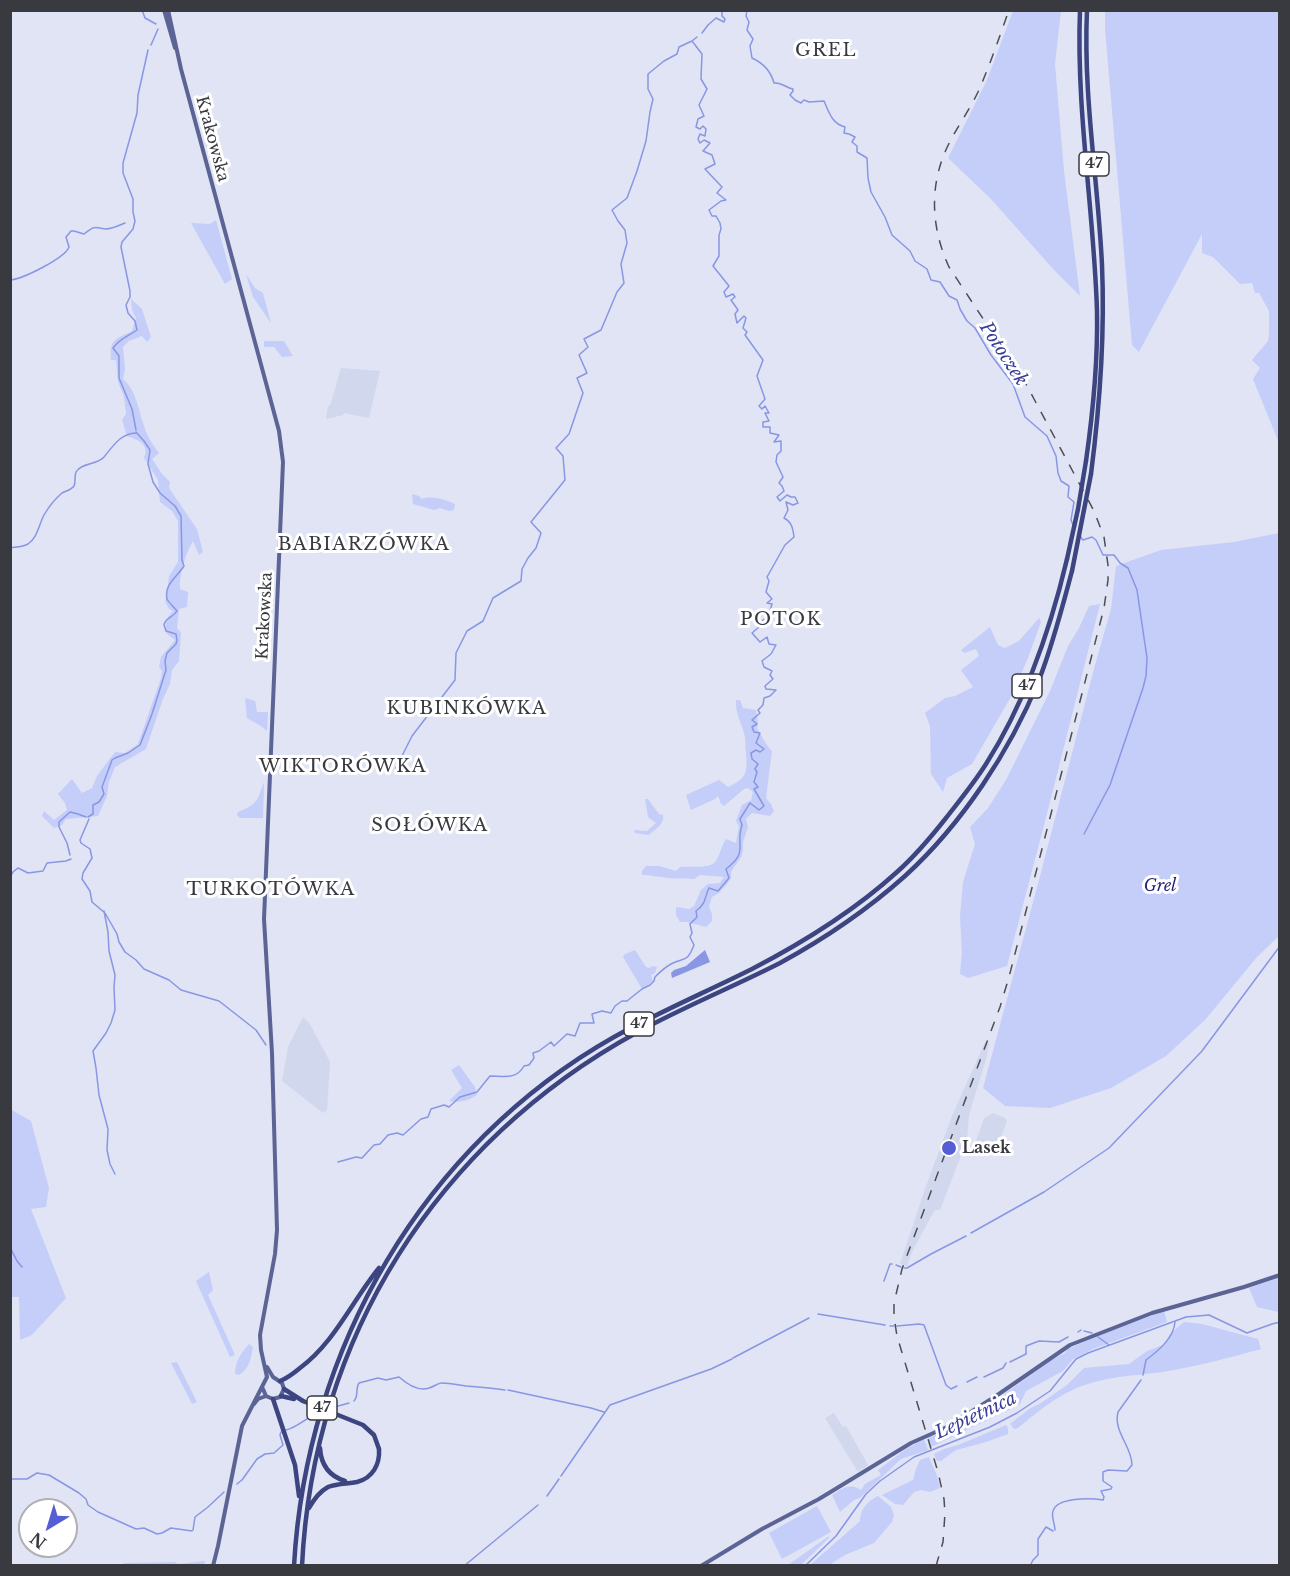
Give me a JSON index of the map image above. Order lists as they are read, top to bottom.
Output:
{
  "streets": {
    "main road": ["Krakowska", "47"]
  },
  "districts": [
    "GREL",
    "BABIARZÓWKA",
    "POTOK",
    "KUBINKÓWKA",
    "WIKTORÓWKA",
    "SOŁÓWKA",
    "TURKOTÓWKA"
  ],
  "water": ["Potoczek", "Lepietnica"],
  "parks": ["Grel"],
  "places": ["Lasek"],
  "north": "bottom left"
}
